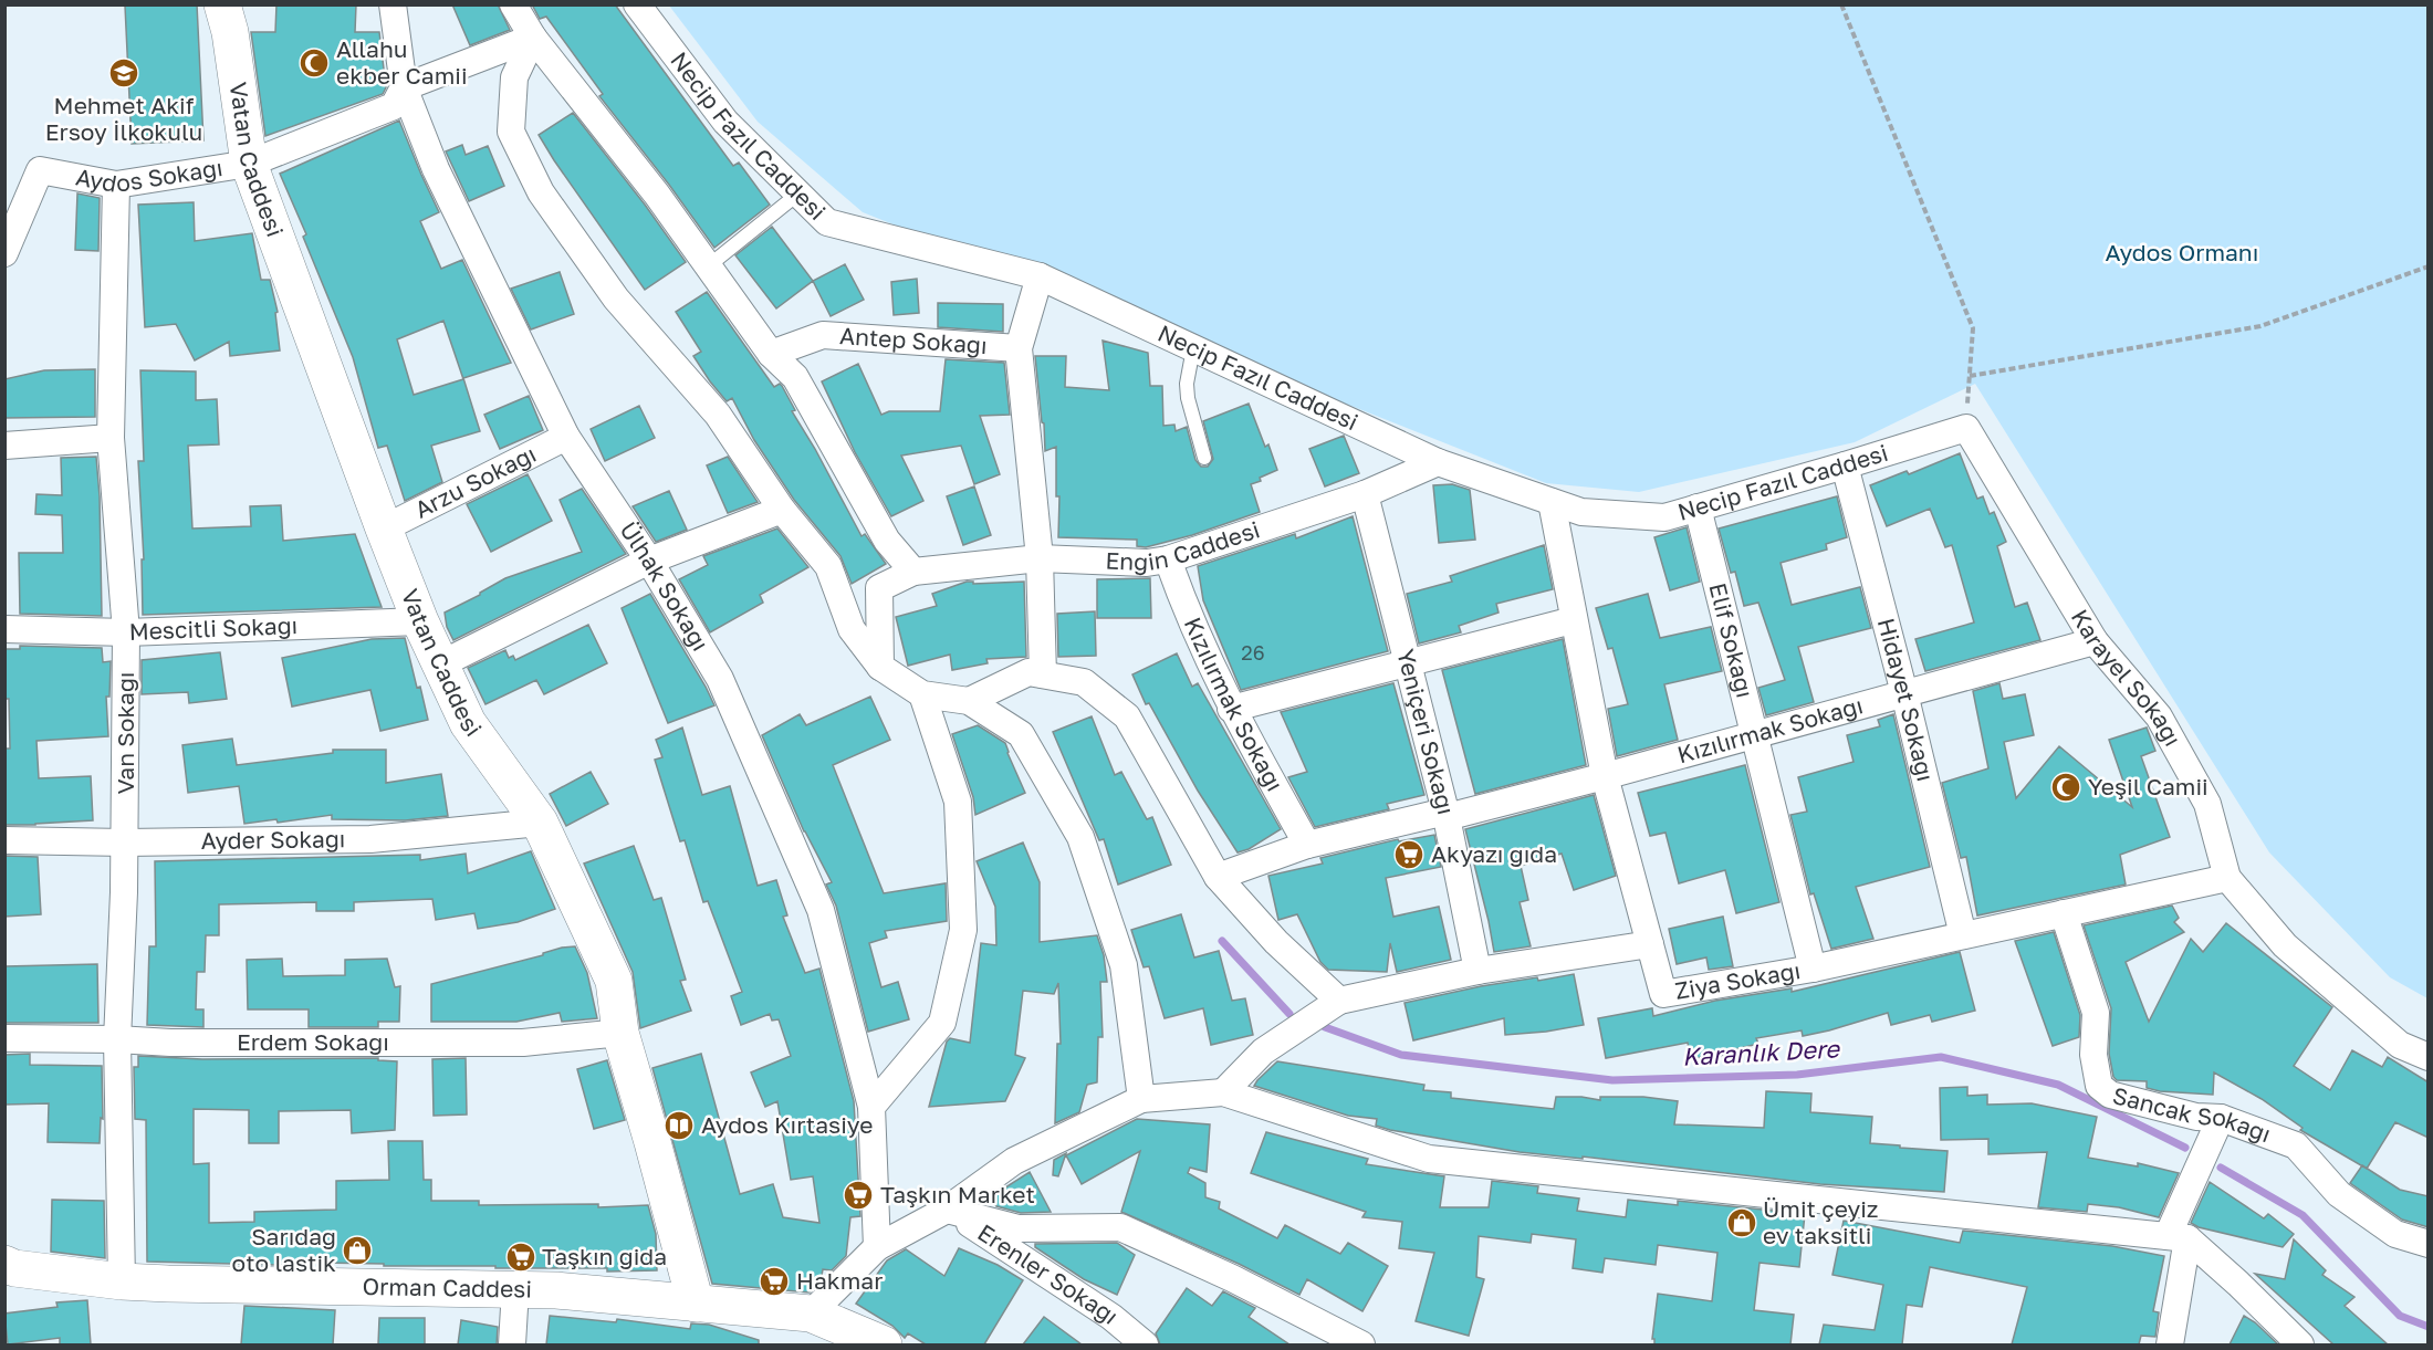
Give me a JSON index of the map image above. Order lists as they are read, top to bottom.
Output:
{
  "streets": {
    "street": [
      "Necip Fazıl Caddesi",
      "Vatan Caddesi",
      "Aydos Sokağı",
      "Antep Sokağı",
      "Arzu Sokağı",
      "Engin Caddesi",
      "Ülhak Sokağı",
      "Mescitli Sokağı",
      "Elif Sokağı",
      "Karayel Sokağı",
      "Hidayet Sokağı",
      "Kızılırmak Sokağı",
      "Yeniçeri Sokağı",
      "Van Sokağı",
      "Ayder Sokağı",
      "Ziya Sokağı",
      "Erdem Sokağı",
      "Sancak Sokağı",
      "Erenler Sokağı",
      "Orman Caddesi"
    ]
  },
  "crossings": [
    ["Necip Fazıl Caddesi", "Engin Caddesi"],
    ["Necip Fazıl Caddesi", "Elif Sokağı"],
    ["Necip Fazıl Caddesi", "Karayel Sokağı"],
    ["Necip Fazıl Caddesi", "Hidayet Sokağı"],
    ["Necip Fazıl Caddesi", "Ziya Sokağı"],
    ["Vatan Caddesi", "Aydos Sokağı"],
    ["Vatan Caddesi", "Arzu Sokağı"],
    ["Vatan Caddesi", "Mescitli Sokağı"],
    ["Vatan Caddesi", "Ayder Sokağı"],
    ["Vatan Caddesi", "Erdem Sokağı"],
    ["Vatan Caddesi", "Orman Caddesi"],
    ["Aydos Sokağı", "Ülhak Sokağı"],
    ["Aydos Sokağı", "Van Sokağı"],
    ["Arzu Sokağı", "Ülhak Sokağı"],
    ["Engin Caddesi", "Kızılırmak Sokağı"],
    ["Engin Caddesi", "Yeniçeri Sokağı"],
    ["Mescitli Sokağı", "Van Sokağı"],
    ["Elif Sokağı", "Kızılırmak Sokağı"],
    ["Elif Sokağı", "Ziya Sokağı"],
    ["Karayel Sokağı", "Kızılırmak Sokağı"],
    ["Karayel Sokağı", "Ziya Sokağı"],
    ["Hidayet Sokağı", "Kızılırmak Sokağı"],
    ["Hidayet Sokağı", "Ziya Sokağı"],
    ["Kızılırmak Sokağı", "Yeniçeri Sokağı"],
    ["Kızılırmak Sokağı", "Ziya Sokağı"],
    ["Van Sokağı", "Ayder Sokağı"],
    ["Van Sokağı", "Erdem Sokağı"],
    ["Van Sokağı", "Orman Caddesi"],
    ["Ziya Sokağı", "Sancak Sokağı"]
  ],
  "water": ["Karanlık Dere"],
  "parks": ["Aydos Ormanı"],
  "places": {
    "mosque": ["Allahu ekber Camii", "Yeşil Camii"],
    "school or university": ["Mehmet Akif Ersoy İlkokulu"],
    "supermarket": [
      "Akyazı gıda",
      "Taşkın Market",
      "Taşkın gida",
      "Hakmar"
    ],
    "library": ["Aydos Kırtasiye"],
    "shop": ["Ümit çeyiz ev taksitli", "Sarıdağ oto lastik"]
  },
  "house_numbers": ["26"]
}
